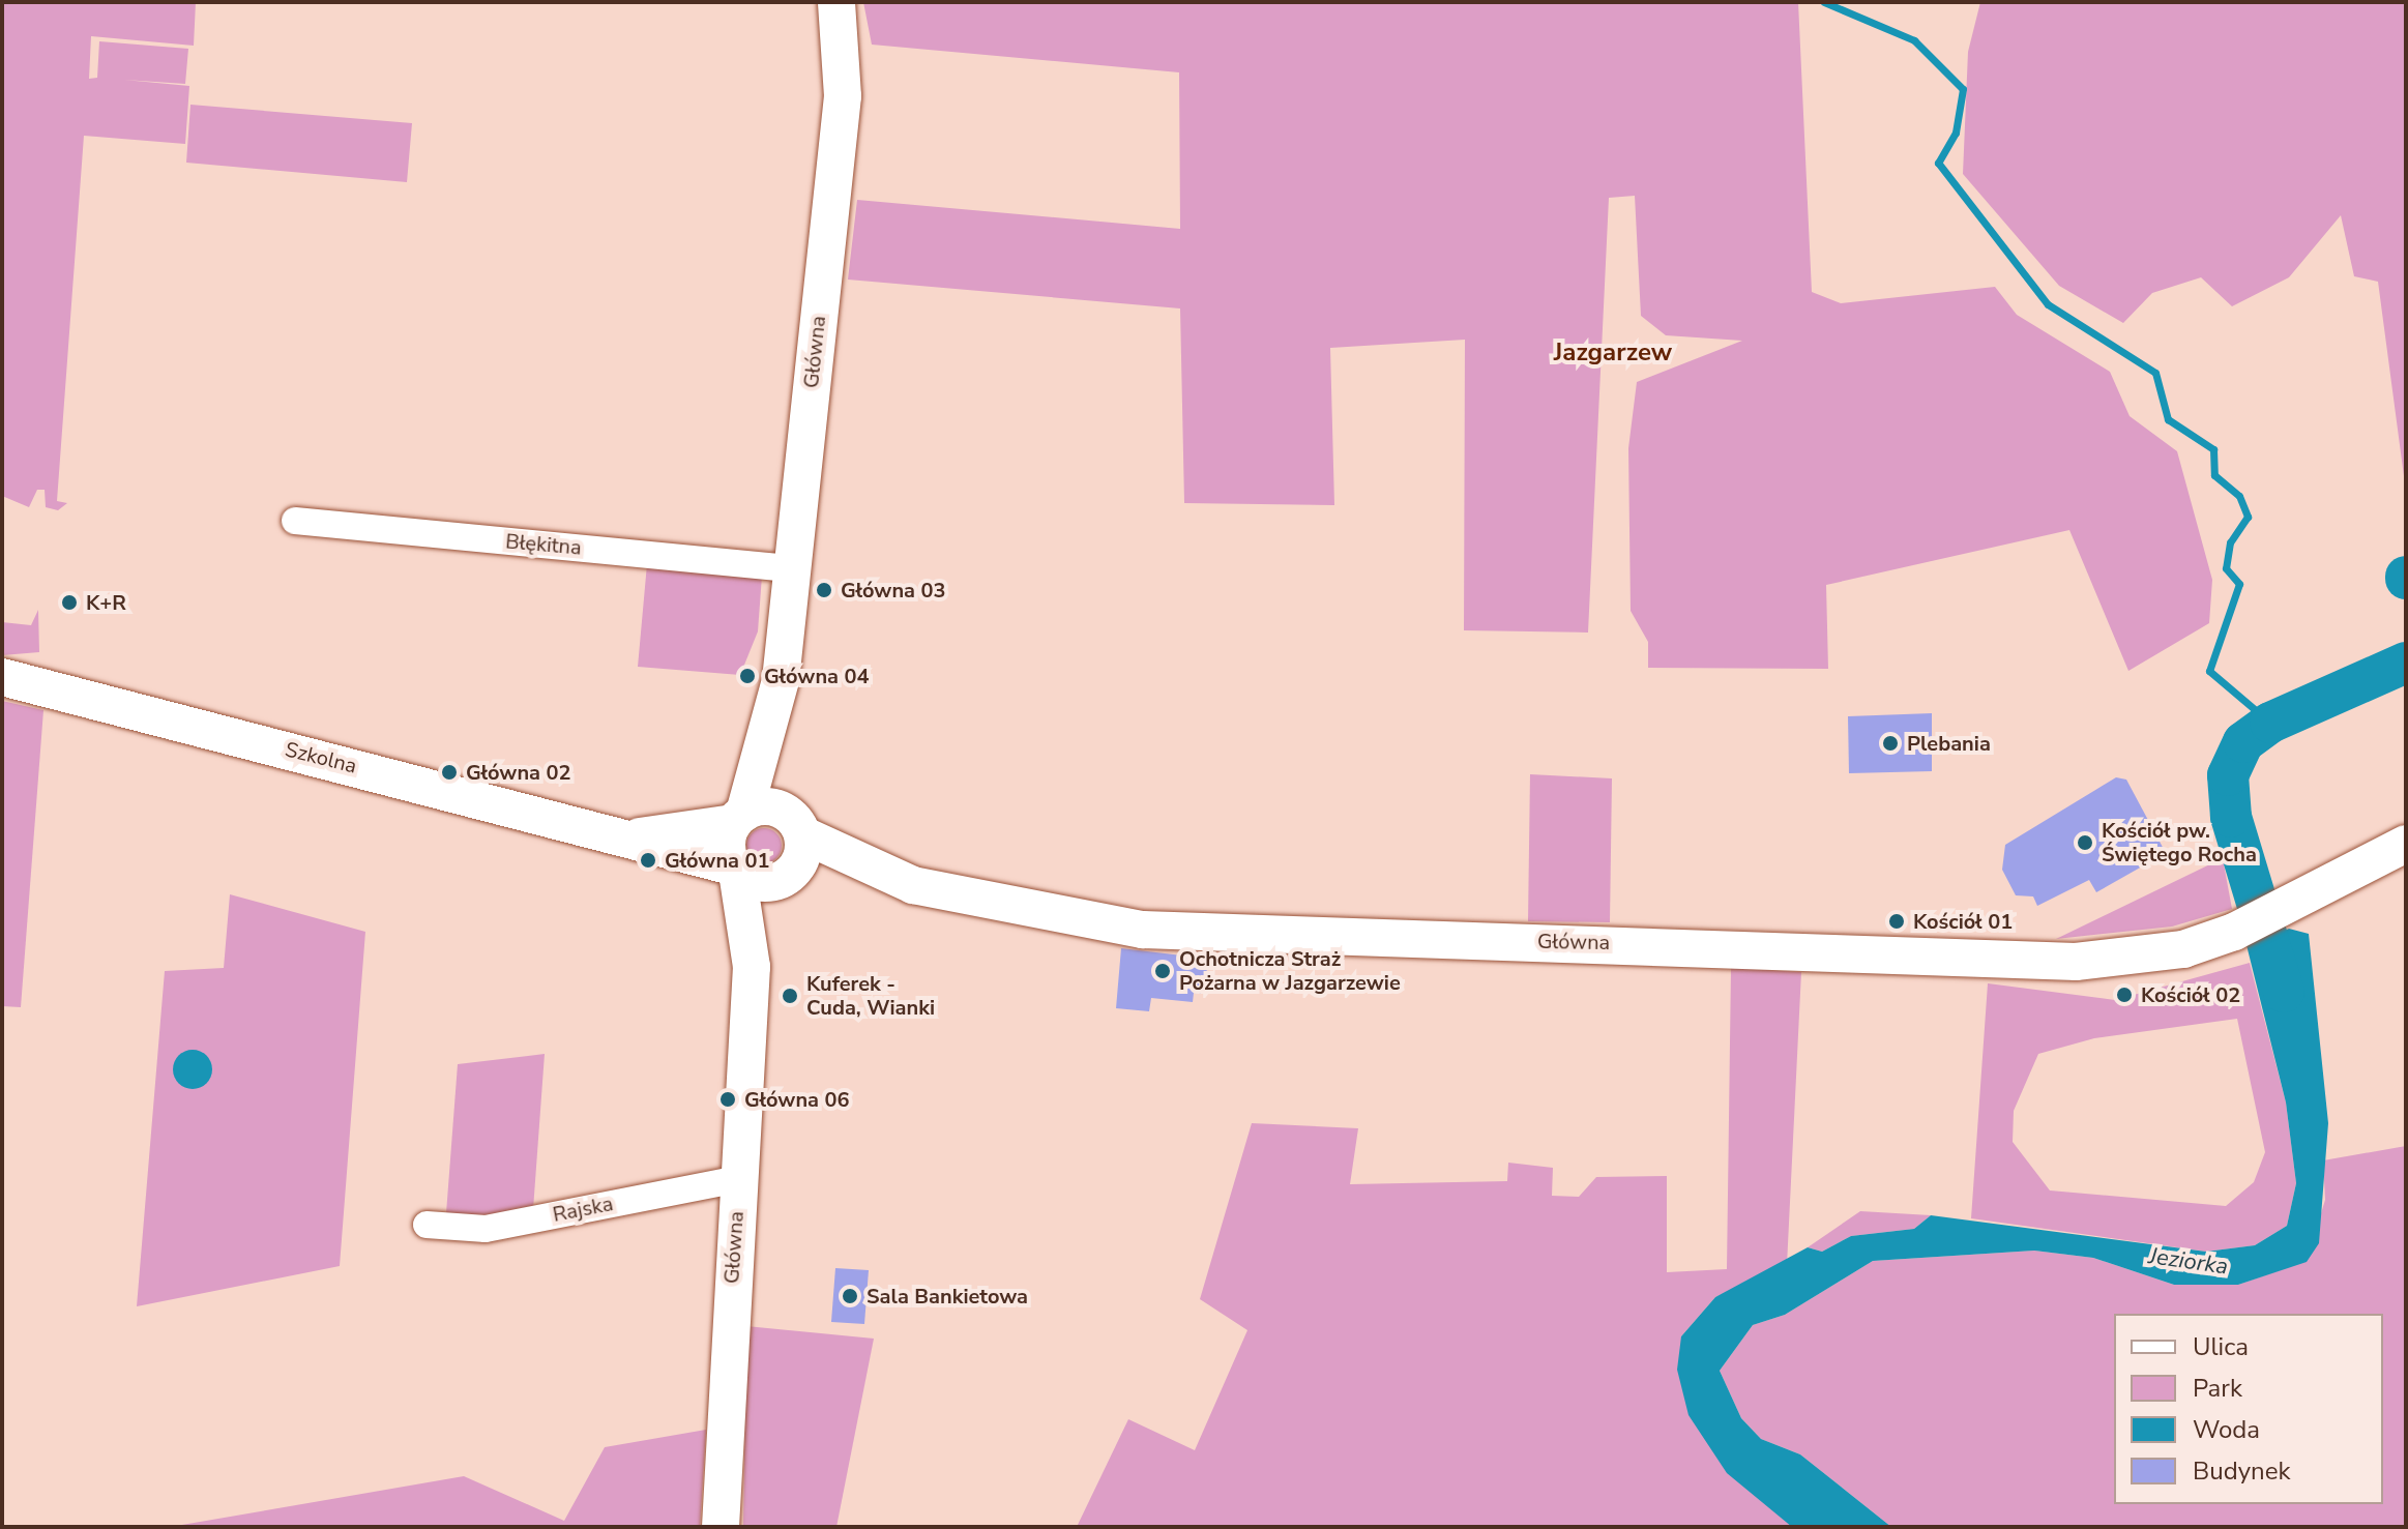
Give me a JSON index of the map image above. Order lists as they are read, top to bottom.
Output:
{
  "streets": {
    "street": [
      "Główna",
      "Błękitna",
      "Szkolna",
      "Rajska"
    ]
  },
  "crossings": [
    ["Główna", "Błękitna"],
    ["Główna", "Szkolna"],
    ["Główna", "Rajska"]
  ],
  "districts": ["Jazgarzew"],
  "water": ["Jeziorka"],
  "places": [
    "Główna 03",
    "K+R",
    "Główna 04",
    "Plebania",
    "Główna 02",
    "Kościół pw. Świętego Rocha",
    "Główna 01",
    "Kościół 01",
    "Ochotnicza Straż Pożarna w Jazgarzewie",
    "Kościół 02",
    "Kuferek - Cuda, Wianki",
    "Główna 06",
    "Sala Bankietowa"
  ],
  "legend": [
    "Ulica",
    "Park",
    "Woda",
    "Budynek"
  ]
}
